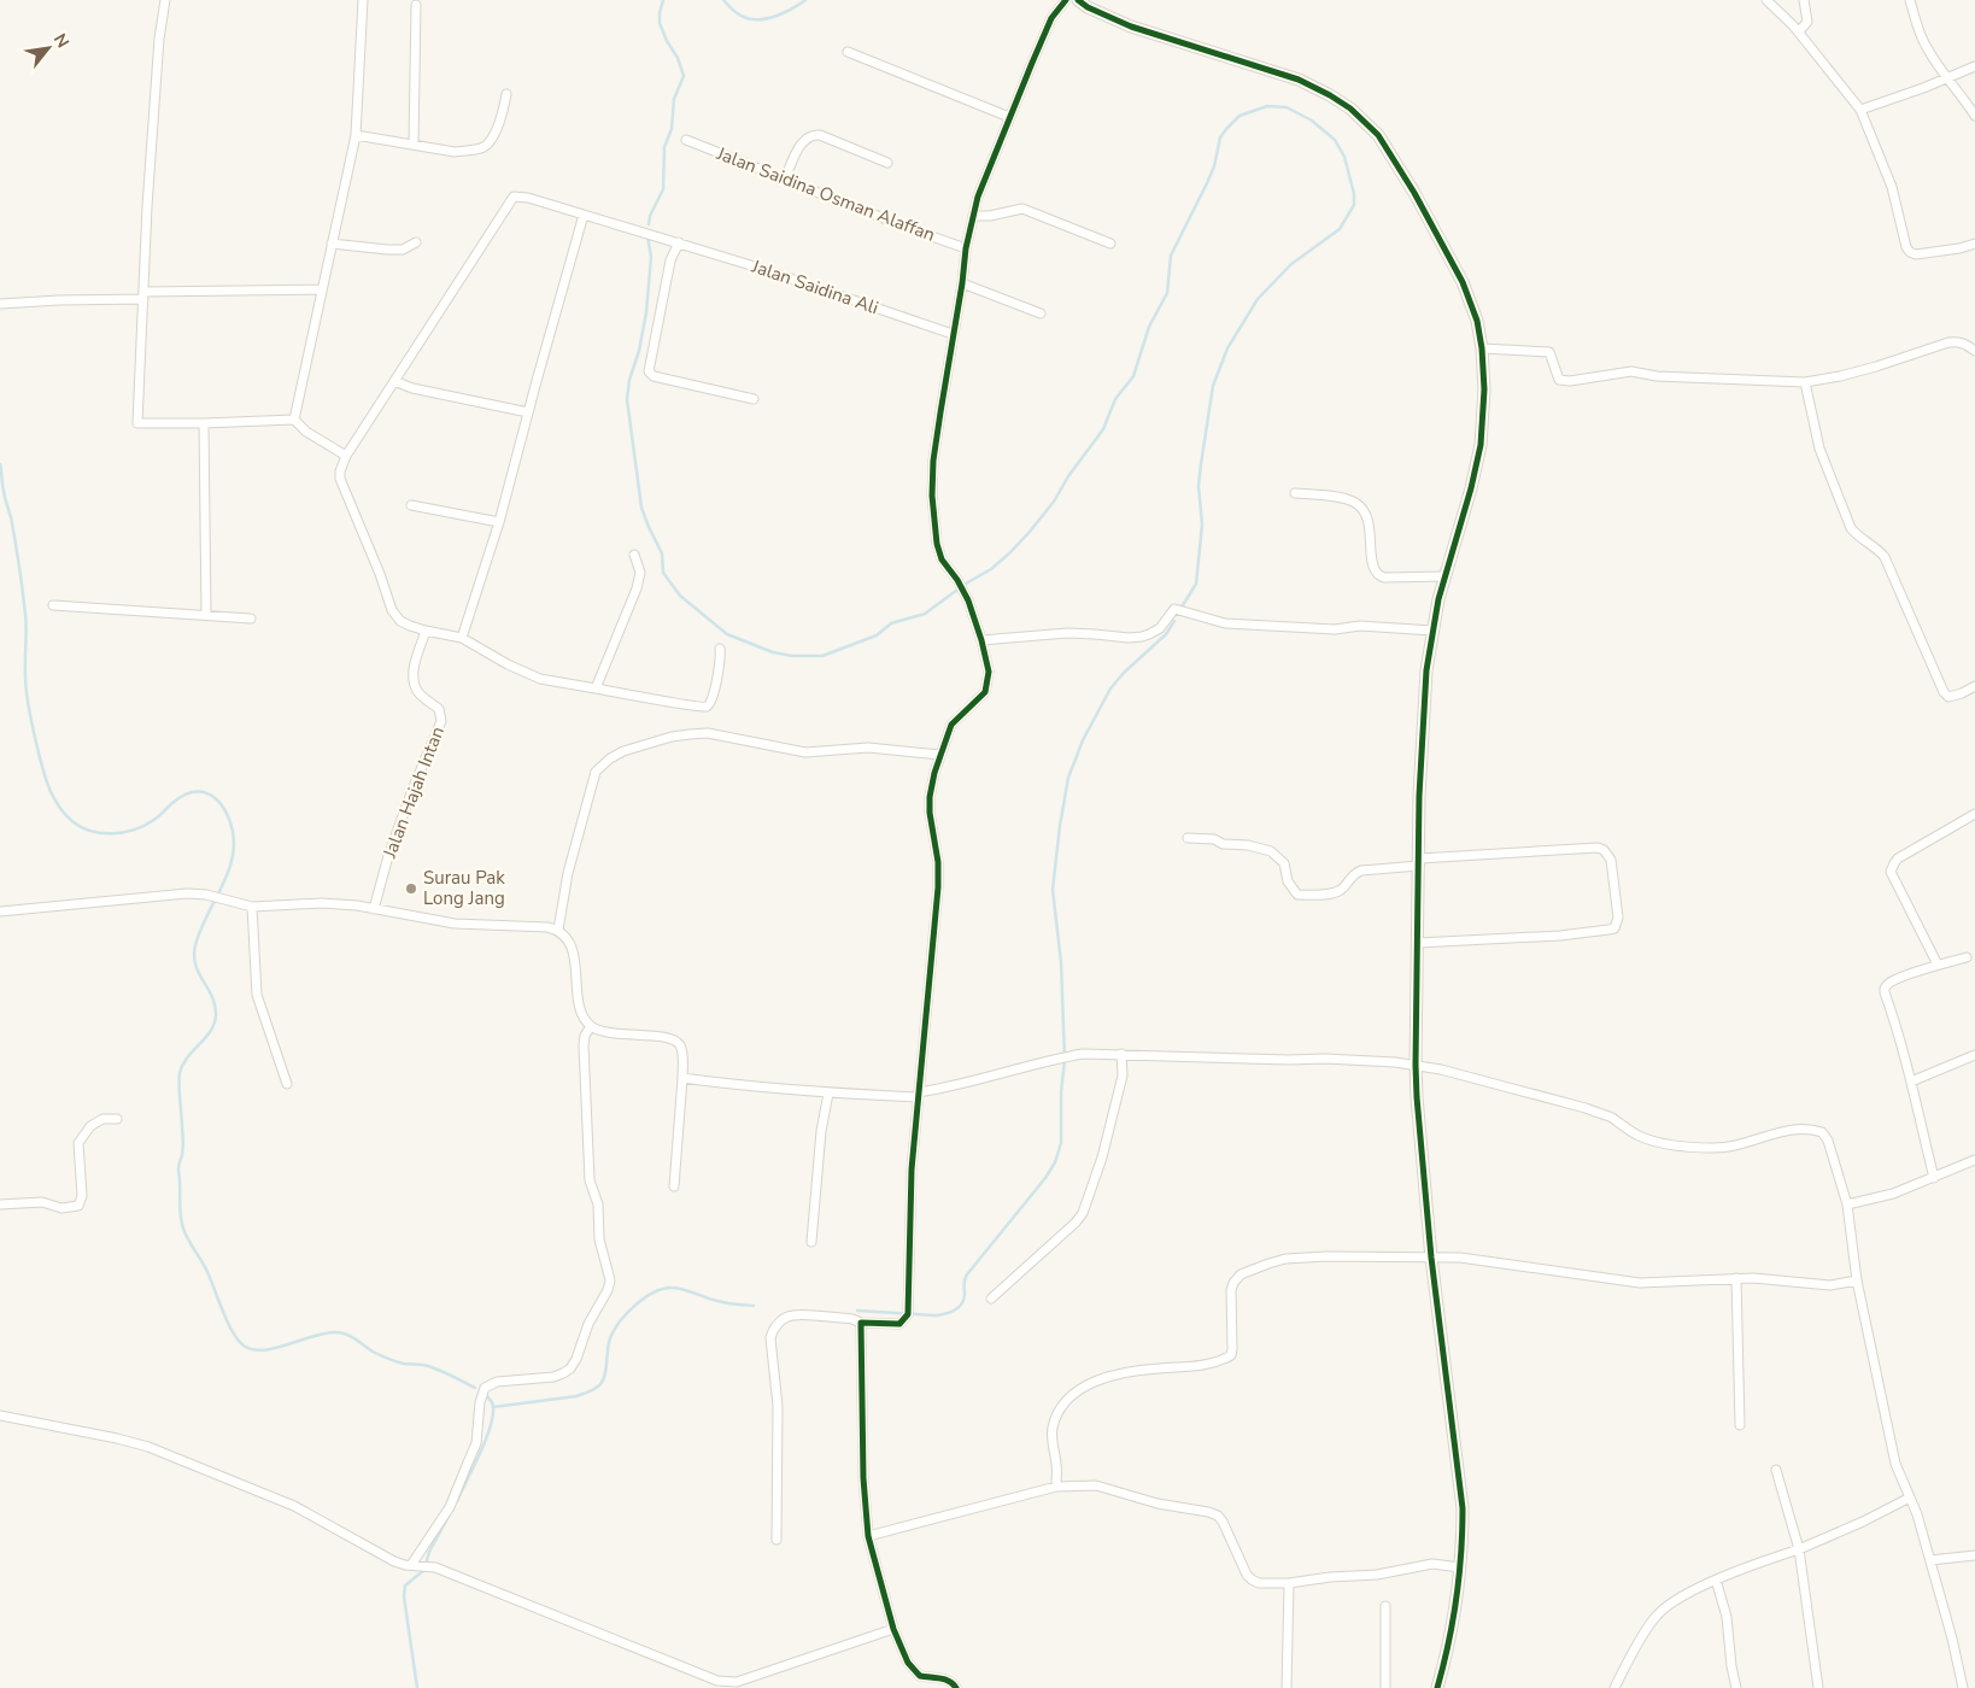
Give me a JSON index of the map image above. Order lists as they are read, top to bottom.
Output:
{
  "streets": {
    "street": ["Jalan Saidina Osman Alaffan", "Jalan Saidina Ali", "Jalan Hajah Intan"]
  },
  "places": ["Surau Pak Long Jang"],
  "north": "top right"
}
